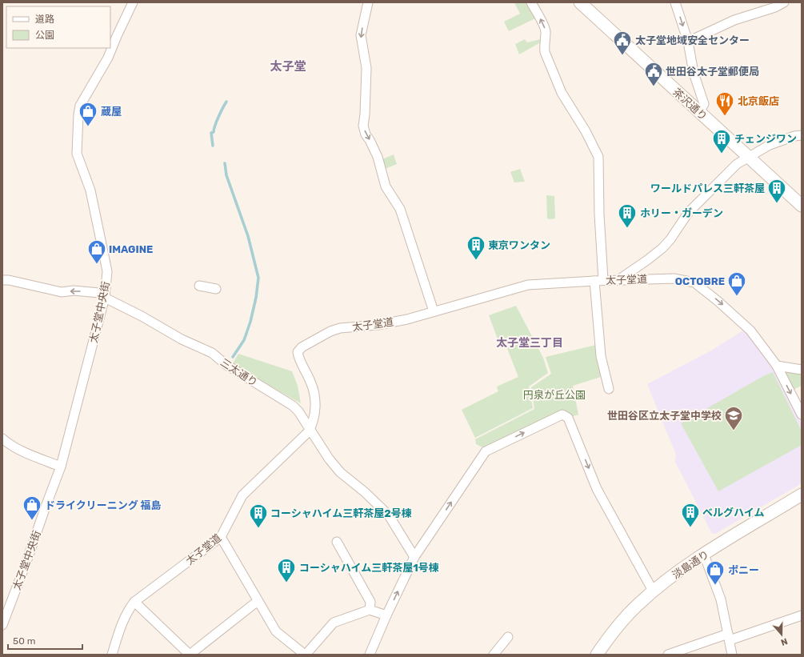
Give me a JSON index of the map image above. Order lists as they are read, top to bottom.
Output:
{
  "streets": {
    "street": [
      "茶沢通り",
      "太子堂道",
      "太子堂中央街",
      "三太通り",
      "淡島通り"
    ]
  },
  "crossings": [
    ["太子堂道", "三太通り"],
    ["太子堂中央街", "三太通り"]
  ],
  "districts": ["太子堂", "太子堂三丁目"],
  "parks": ["円泉が丘公園"],
  "places": {
    "public building": ["太子堂地域安全センター", "世田谷太子堂郵便局"],
    "restaurant": ["北京飯店"],
    "shop": [
      "蔵屋",
      "IMAGINE",
      "OCTOBRE",
      "ドライクリーニング 福島",
      "ポニー"
    ],
    "building": [
      "チェンジワン",
      "ワールドパレス三軒茶屋",
      "ホリー・ガーデン",
      "東京ワンタン",
      "ベルグハイム",
      "コーシャハイム三軒茶屋2号棟",
      "コーシャハイム三軒茶屋1号棟"
    ],
    "school or university": ["世田谷区立太子堂中学校"]
  },
  "legend": ["道路", "公園"],
  "scale_bar": "50 m",
  "north": "bottom"
}
